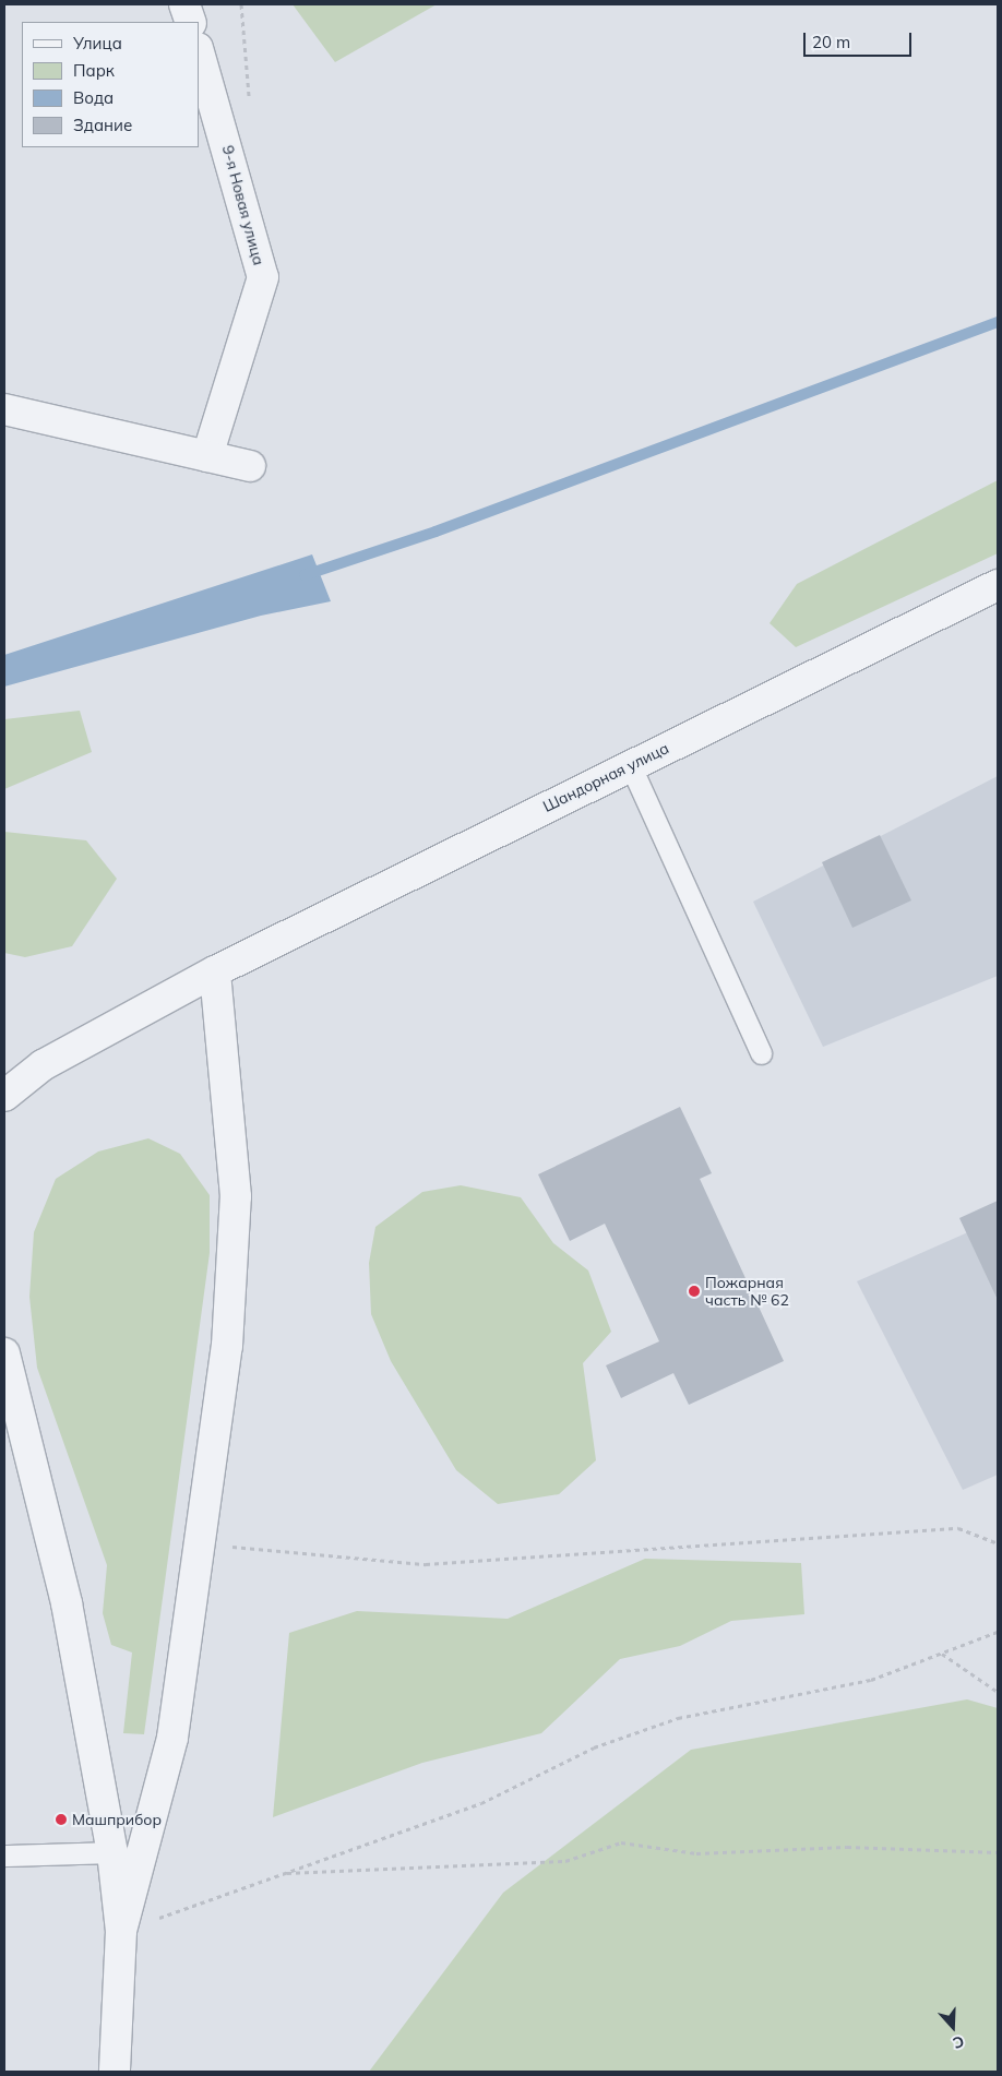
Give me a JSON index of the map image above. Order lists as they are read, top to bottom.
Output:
{
  "streets": {
    "street": ["9-я Новая улица", "Шандорная улица"]
  },
  "places": ["Пожарная часть № 62", "Машприбор"],
  "legend": [
    "Улица",
    "Парк",
    "Вода",
    "Здание"
  ],
  "scale_bar": "20 m",
  "north": "bottom"
}
